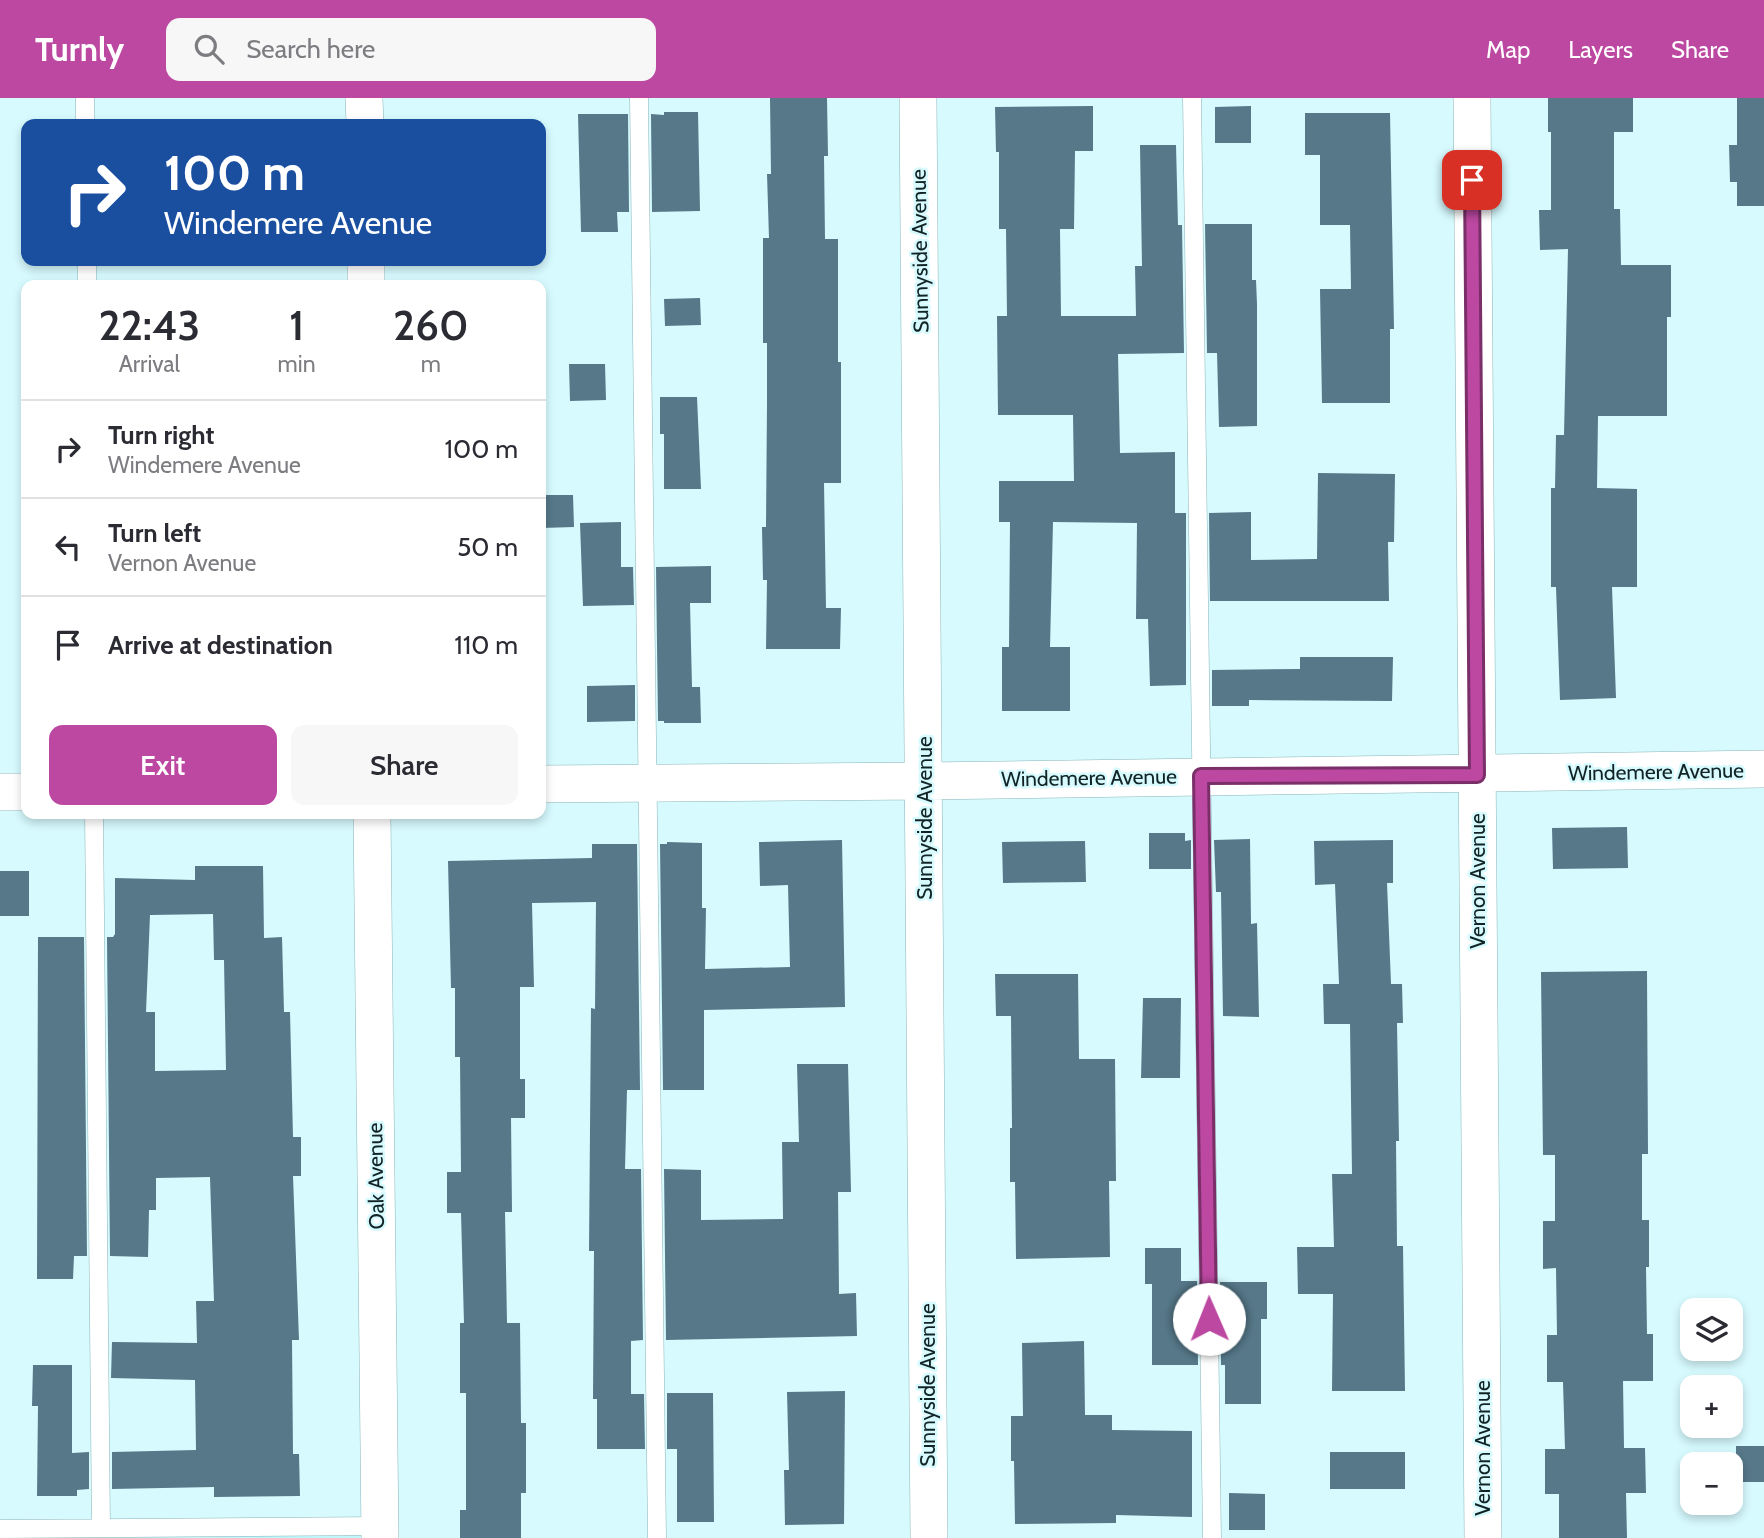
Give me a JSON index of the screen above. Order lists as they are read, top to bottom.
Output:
{
  "streets": {
    "street": [
      "Sunnyside Avenue",
      "Windemere Avenue",
      "Vernon Avenue",
      "Oak Avenue"
    ]
  },
  "crossings": [
    ["Sunnyside Avenue", "Windemere Avenue"],
    ["Windemere Avenue", "Vernon Avenue"]
  ],
  "page": {
    "header": "Turnly",
    "search": "Search here",
    "nav": ["Map", "Layers", "Share"],
    "turn": ["100 m", "Windemere Avenue"],
    "eta": [
      "22:43",
      "Arrival",
      "1",
      "min",
      "260",
      "m"
    ],
    "list": [
      {
        "name": "Turn right",
        "note": "Windemere Avenue",
        "value": "100 m"
      },
      {
        "name": "Turn left",
        "note": "Vernon Avenue",
        "value": "50 m"
      },
      {
        "name": "Arrive at destination",
        "value": "110 m"
      }
    ],
    "buttons": ["Exit", "Share"],
    "map_buttons": ["+", "−"]
  }
}
